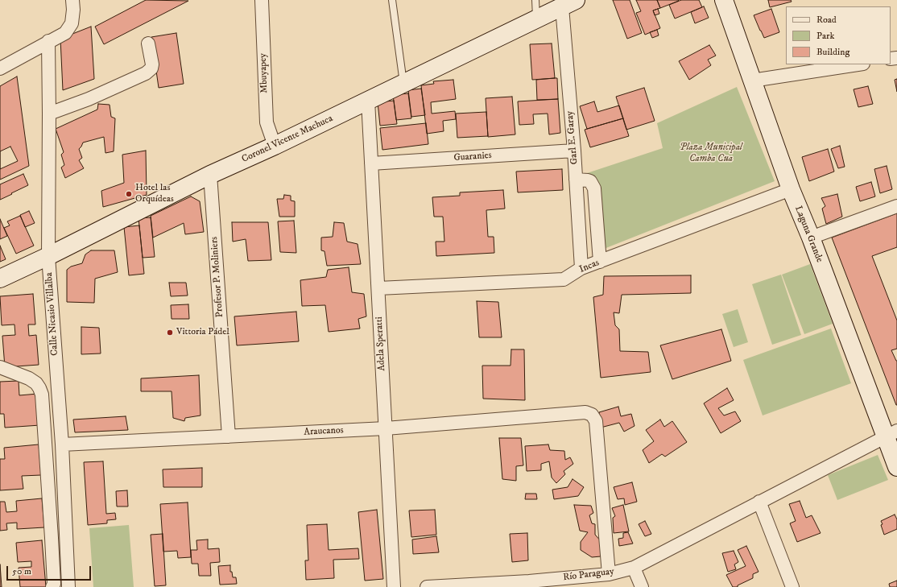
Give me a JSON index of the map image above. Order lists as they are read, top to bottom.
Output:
{
  "streets": {
    "street": [
      "Mbuyapey",
      "Garl E. Garay",
      "Coronel Vicente Machuca",
      "Guaranies",
      "Laguna Grande",
      "Incas",
      "Profesor P. Moliniers",
      "Calle Nicasio Villalba",
      "Adela Speratti",
      "Araucanos",
      "Río Paraguay"
    ]
  },
  "crossings": [
    ["Mbuyapey", "Coronel Vicente Machuca"],
    ["Garl E. Garay", "Coronel Vicente Machuca"],
    ["Garl E. Garay", "Guaranies"],
    ["Garl E. Garay", "Incas"],
    ["Coronel Vicente Machuca", "Profesor P. Moliniers"],
    ["Coronel Vicente Machuca", "Calle Nicasio Villalba"],
    ["Coronel Vicente Machuca", "Adela Speratti"],
    ["Guaranies", "Adela Speratti"],
    ["Laguna Grande", "Incas"],
    ["Laguna Grande", "Río Paraguay"],
    ["Incas", "Adela Speratti"],
    ["Profesor P. Moliniers", "Araucanos"],
    ["Calle Nicasio Villalba", "Araucanos"],
    ["Adela Speratti", "Araucanos"],
    ["Araucanos", "Río Paraguay"]
  ],
  "parks": ["Plaza Municipal Camba Cua"],
  "places": ["Hotel las Orquídeas", "Vittoria Pádel"],
  "legend": ["Road", "Park", "Building"],
  "scale_bar": "50 m"
}
